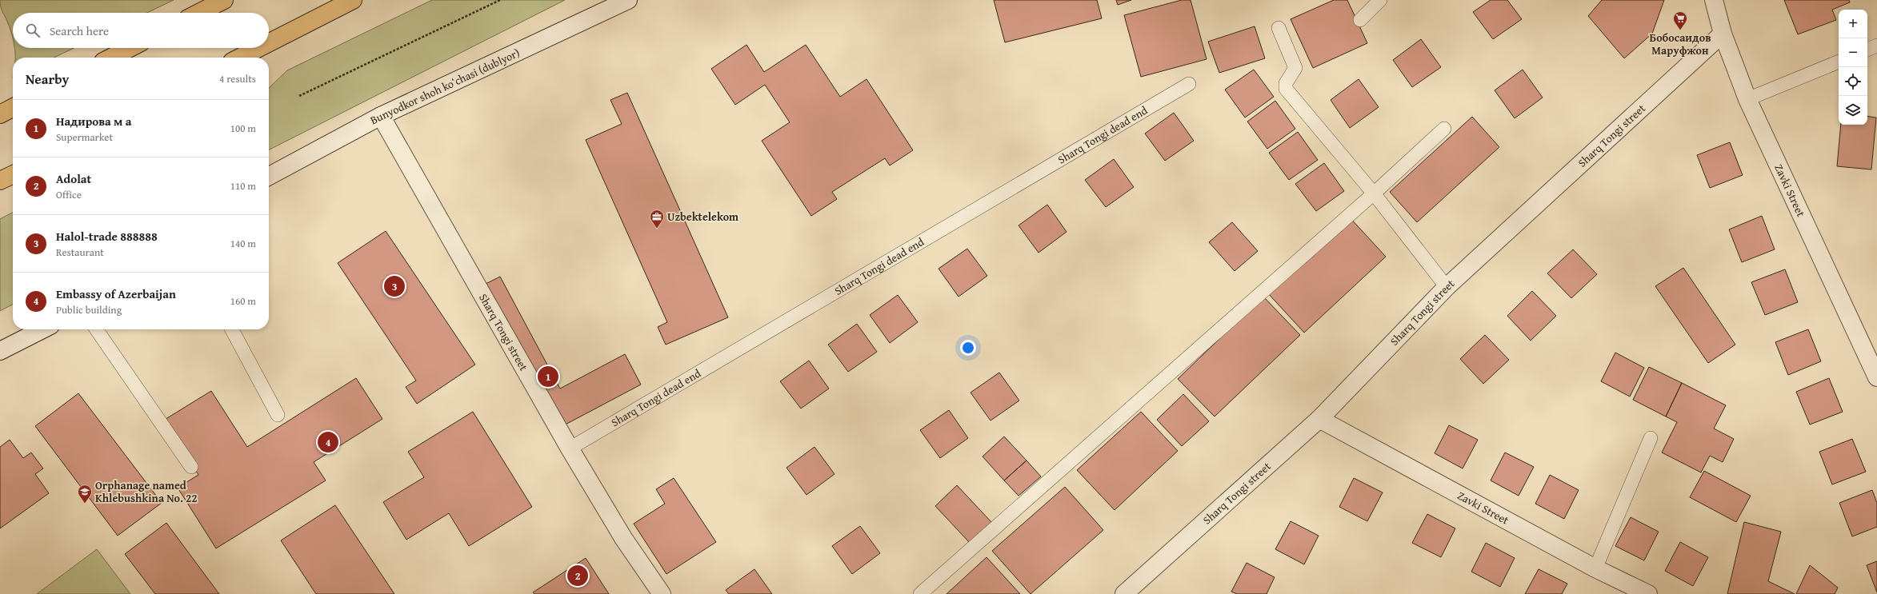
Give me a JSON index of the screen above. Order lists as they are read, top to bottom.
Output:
{
  "streets": {
    "street": ["Bunyodkor shoh koʻchasi (dublyor)", "Sharq Tongi street", "Zavki Street"],
    "lane": ["Sharq Tongi dead end"]
  },
  "crossings": [
    ["Bunyodkor shoh koʻchasi (dublyor)", "Sharq Tongi street"],
    ["Sharq Tongi dead end", "Sharq Tongi street"],
    ["Sharq Tongi street", "Zavki Street"]
  ],
  "places": {
    "supermarket": ["Бобосаидов Маруфжон"],
    "office": ["Uzbektelekom"],
    "school or university": ["Orphanage named Khlebushkina No. 22"]
  },
  "page": {
    "map_buttons": ["+", "−"],
    "search": "Search here",
    "heading": ["Nearby", "4 results"],
    "list": [
      {
        "mark": "1",
        "name": "Надирова м а",
        "note": "Supermarket",
        "value": "100 m"
      },
      {
        "mark": "2",
        "name": "Adolat",
        "note": "Office",
        "value": "110 m"
      },
      {
        "mark": "3",
        "name": "Halol-trade 888888",
        "note": "Restaurant",
        "value": "140 m"
      },
      {
        "mark": "4",
        "name": "Embassy of Azerbaijan",
        "note": "Public building",
        "value": "160 m"
      }
    ],
    "pins": [
      "3",
      "1",
      "4",
      "2"
    ]
  }
}
